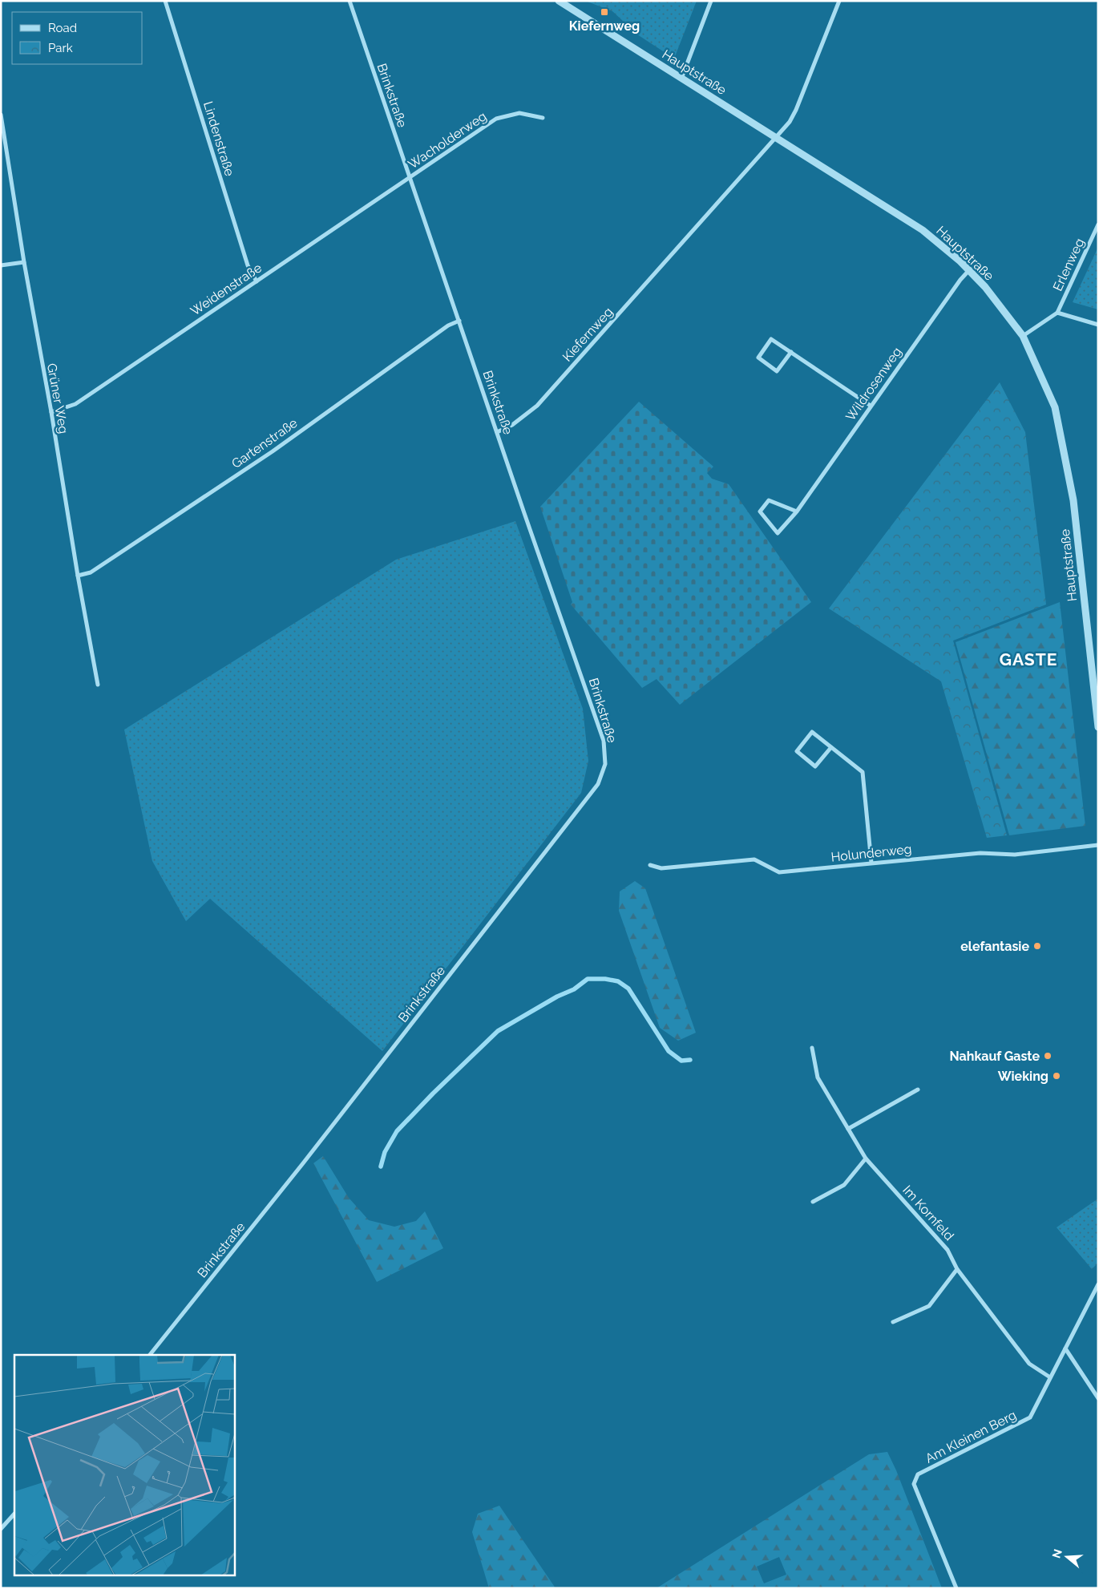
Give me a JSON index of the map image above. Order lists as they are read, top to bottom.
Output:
{
  "streets": {
    "street": [
      "Hauptstraße",
      "Brinkstraße",
      "Lindenstraße",
      "Wacholderweg",
      "Erlenweg",
      "Weidenstraße",
      "Kiefernweg",
      "Wildrosenweg",
      "Grüner Weg",
      "Gartenstraße",
      "Holunderweg",
      "Im Kornfeld",
      "Am Kleinen Berg"
    ]
  },
  "crossings": [
    ["Hauptstraße", "Kiefernweg"],
    ["Hauptstraße", "Wildrosenweg"],
    ["Brinkstraße", "Wacholderweg"],
    ["Brinkstraße", "Weidenstraße"],
    ["Brinkstraße", "Kiefernweg"],
    ["Brinkstraße", "Gartenstraße"],
    ["Lindenstraße", "Weidenstraße"],
    ["Wacholderweg", "Weidenstraße"],
    ["Weidenstraße", "Grüner Weg"],
    ["Grüner Weg", "Gartenstraße"],
    ["Im Kornfeld", "Am Kleinen Berg"]
  ],
  "districts": ["GASTE"],
  "places": {
    "transit": ["Kiefernweg"],
    "other": ["elefantasie", "Nahkauf Gaste", "Wieking"]
  },
  "legend": ["Road", "Park"],
  "north": "left"
}
